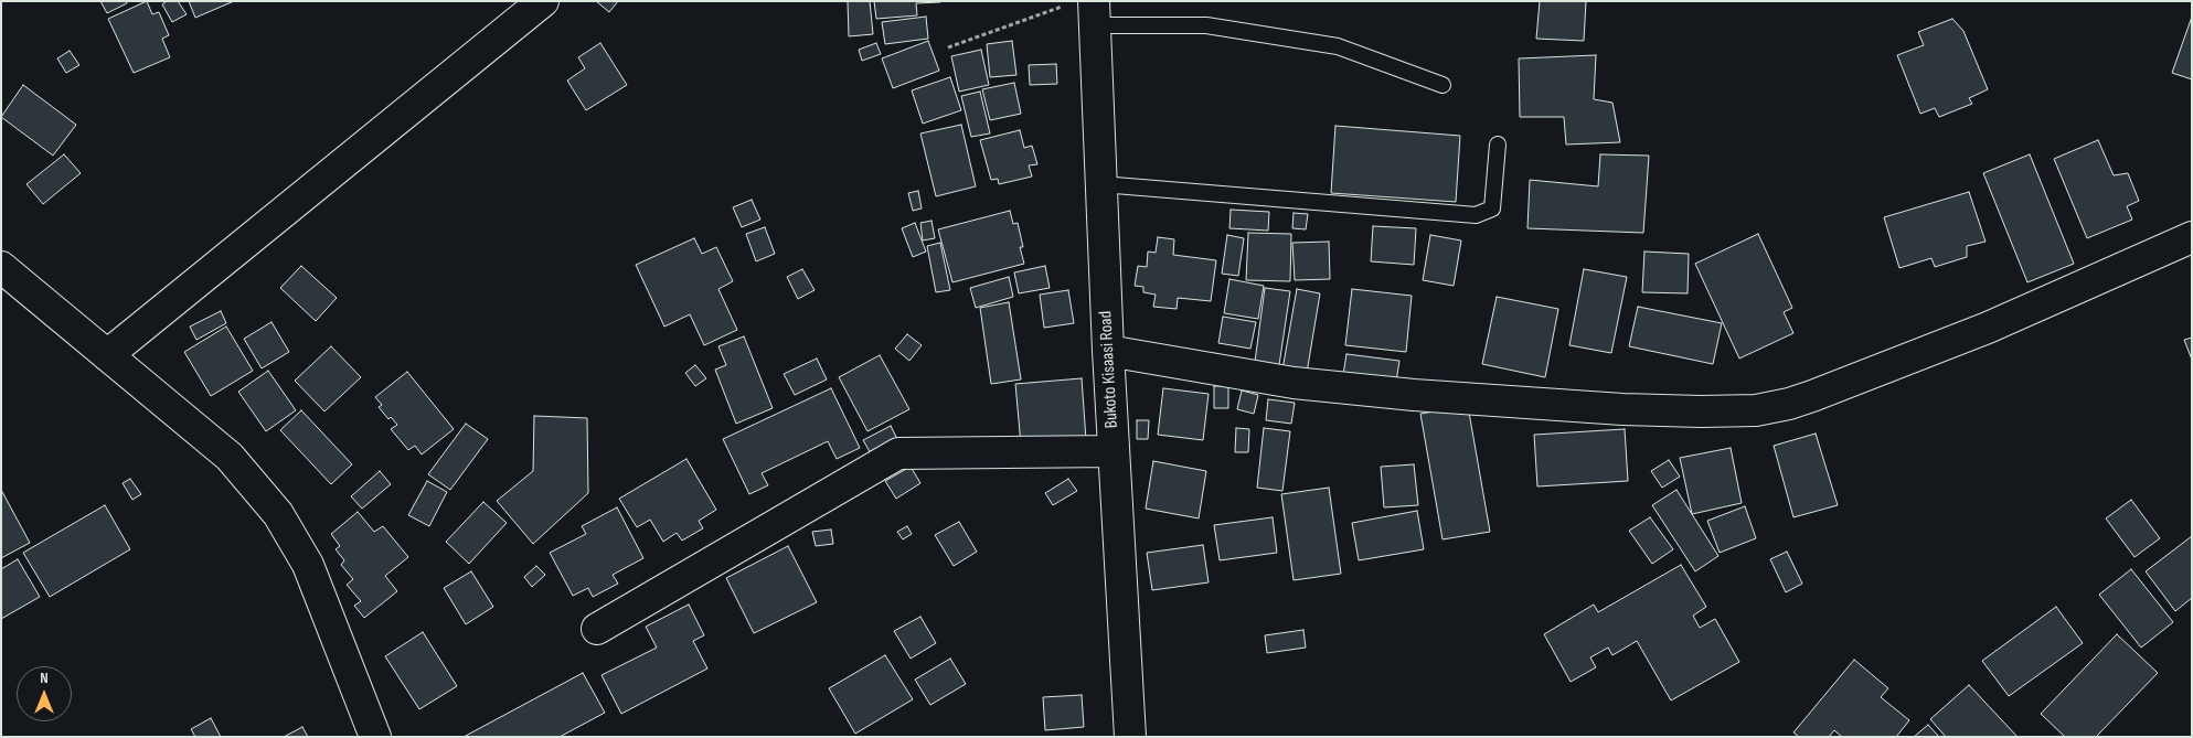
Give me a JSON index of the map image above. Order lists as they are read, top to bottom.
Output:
{
  "streets": {
    "street": ["Bukoto Kisaasi Road"]
  },
  "north": "top"
}
